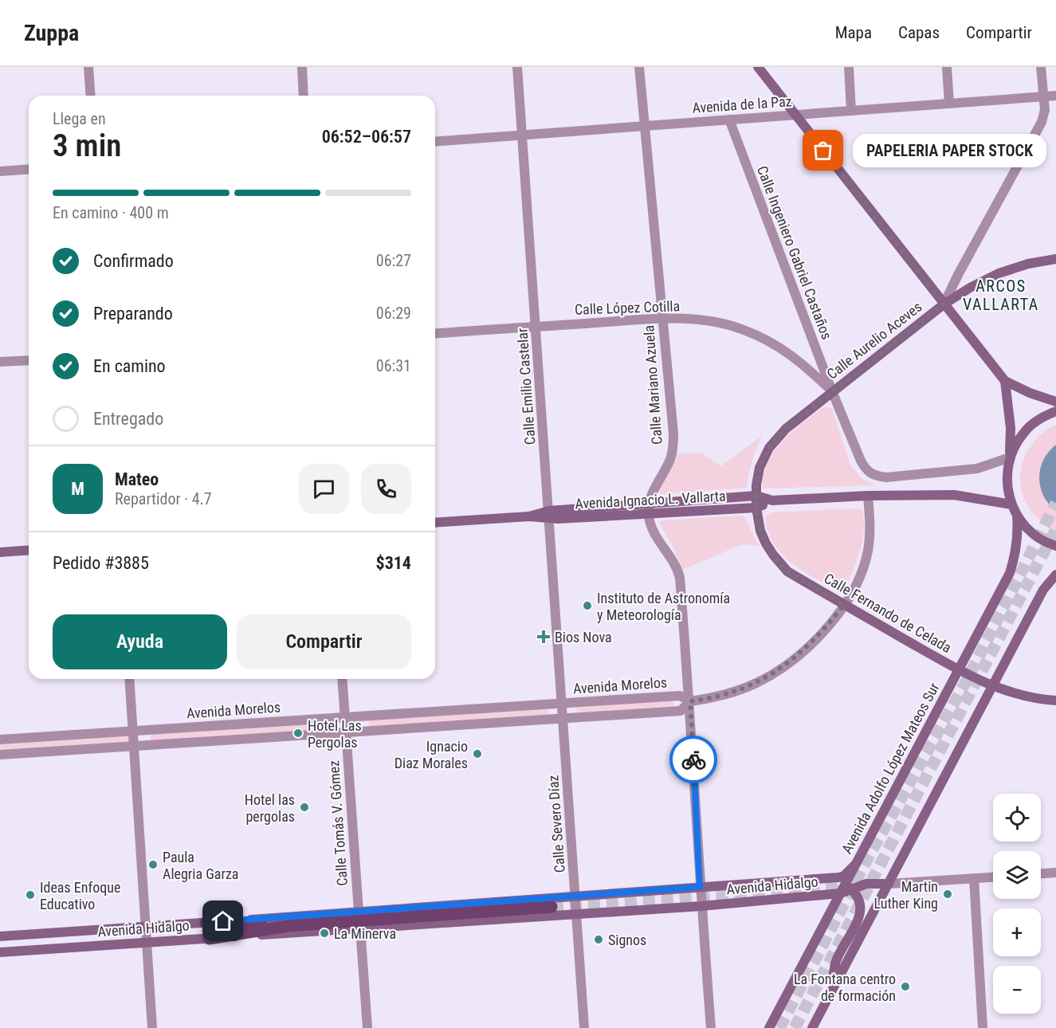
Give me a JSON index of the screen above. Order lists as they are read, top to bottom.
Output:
{
  "streets": {
    "main road": [
      "Calle Aurelio Aceves",
      "Avenida Ignacio L. Vallarta",
      "Calle Fernando de Celada",
      "Avenida Adolfo López Mateos Sur",
      "Avenida Hidalgo"
    ],
    "street": [
      "Avenida de la Paz",
      "Calle Ingeniero Gabriel Castaños",
      "Calle López Cotilla",
      "Calle Mariano Azuela",
      "Calle Emilio Castelar",
      "Avenida Morelos",
      "Calle Tomás V. Gómez",
      "Calle Severo Díaz"
    ]
  },
  "crossings": [
    ["Avenida de la Paz", "Calle Ingeniero Gabriel Castaños"],
    ["Avenida de la Paz", "Calle Mariano Azuela"],
    ["Avenida de la Paz", "Calle Emilio Castelar"],
    ["Calle Ingeniero Gabriel Castaños", "Calle López Cotilla"],
    ["Calle Ingeniero Gabriel Castaños", "Calle Aurelio Aceves"],
    ["Calle López Cotilla", "Calle Aurelio Aceves"],
    ["Calle López Cotilla", "Calle Mariano Azuela"],
    ["Calle López Cotilla", "Calle Emilio Castelar"],
    ["Calle Aurelio Aceves", "Avenida Ignacio L. Vallarta"],
    ["Calle Aurelio Aceves", "Calle Fernando de Celada"],
    ["Calle Mariano Azuela", "Avenida Ignacio L. Vallarta"],
    ["Calle Mariano Azuela", "Avenida Morelos"],
    ["Calle Mariano Azuela", "Avenida Hidalgo"],
    ["Calle Emilio Castelar", "Avenida Ignacio L. Vallarta"],
    ["Calle Emilio Castelar", "Avenida Morelos"],
    ["Calle Emilio Castelar", "Calle Severo Díaz"],
    ["Avenida Ignacio L. Vallarta", "Calle Fernando de Celada"],
    ["Calle Fernando de Celada", "Avenida Adolfo López Mateos Sur"],
    ["Avenida Morelos", "Calle Tomás V. Gómez"],
    ["Avenida Morelos", "Calle Severo Díaz"],
    ["Avenida Adolfo López Mateos Sur", "Avenida Hidalgo"],
    ["Calle Tomás V. Gómez", "Avenida Hidalgo"],
    ["Calle Severo Díaz", "Avenida Hidalgo"]
  ],
  "districts": ["ARCOS VALLARTA"],
  "places": {
    "other": [
      "PAPELERIA PAPER STOCK",
      "Instituto de Astronomía y Meteorología",
      "Hotel Las Pergolas",
      "Ignacio Diaz Morales",
      "Hotel las pergolas",
      "Paula Alegria Garza",
      "Martin Luther King",
      "Ideas Enfoque Educativo",
      "La Minerva",
      "Signos",
      "La Fontana centro de formación"
    ],
    "health": ["Bios Nova"]
  },
  "page": {
    "header": "Zuppa",
    "nav": ["Mapa", "Capas", "Compartir"],
    "heading": ["3 min", "Llega en", "06:52–06:57"],
    "panel": [
      "Mateo",
      "Repartidor · 4.7",
      "Pedido #3885",
      "$314"
    ],
    "bubble": "PAPELERIA PAPER STOCK",
    "bar": "En camino · 400 m",
    "list": [
      ["Confirmado", "06:27"],
      ["Preparando", "06:29"],
      ["En camino", "06:31"],
      "Entregado"
    ],
    "round": "M",
    "buttons": ["Ayuda", "Compartir"],
    "map_buttons": ["+", "−"]
  }
}
